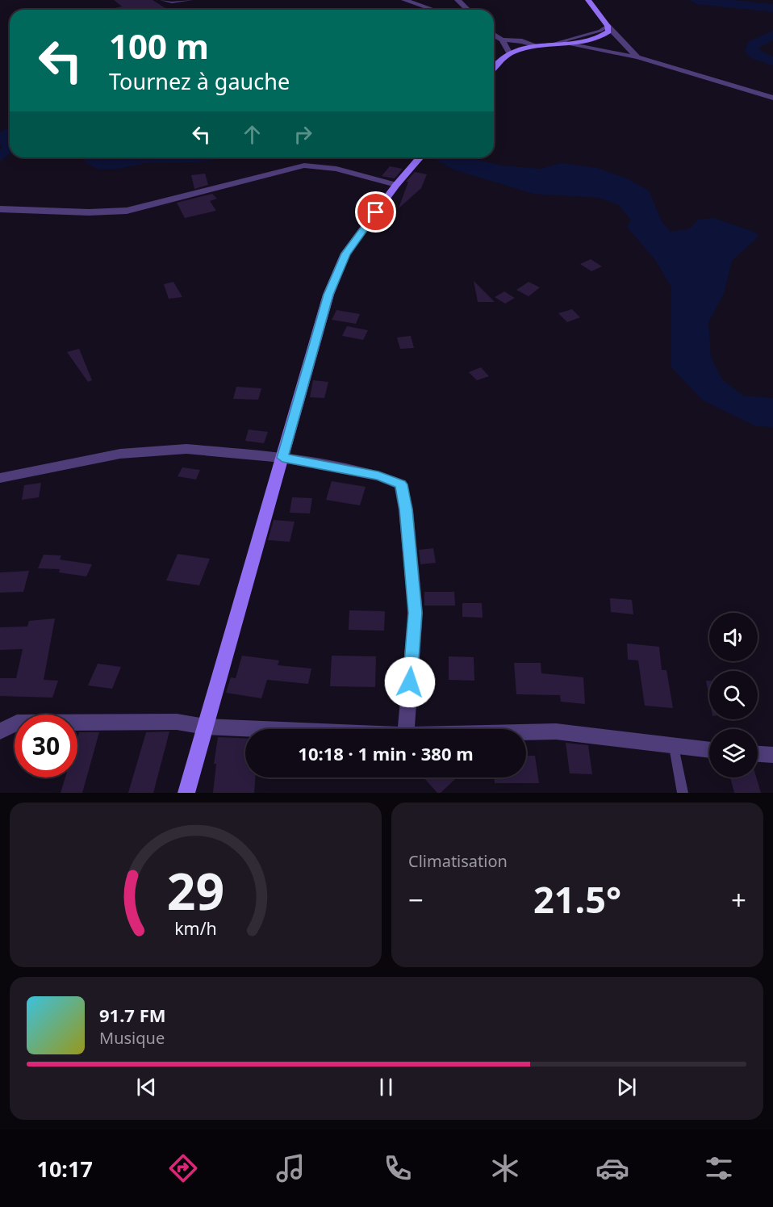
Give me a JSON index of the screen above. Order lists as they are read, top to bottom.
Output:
{
  "page": {
    "turn": ["100 m", "Tournez à gauche"],
    "limit": "30",
    "trip": "10:18 · 1 min · 380 m",
    "tile": "Climatisation",
    "heat": ["−", "21.5°", "+"],
    "song": ["91.7 FM", "Musique"],
    "tabs": "10:17",
    "gauge": ["29", "km/h"]
  }
}
